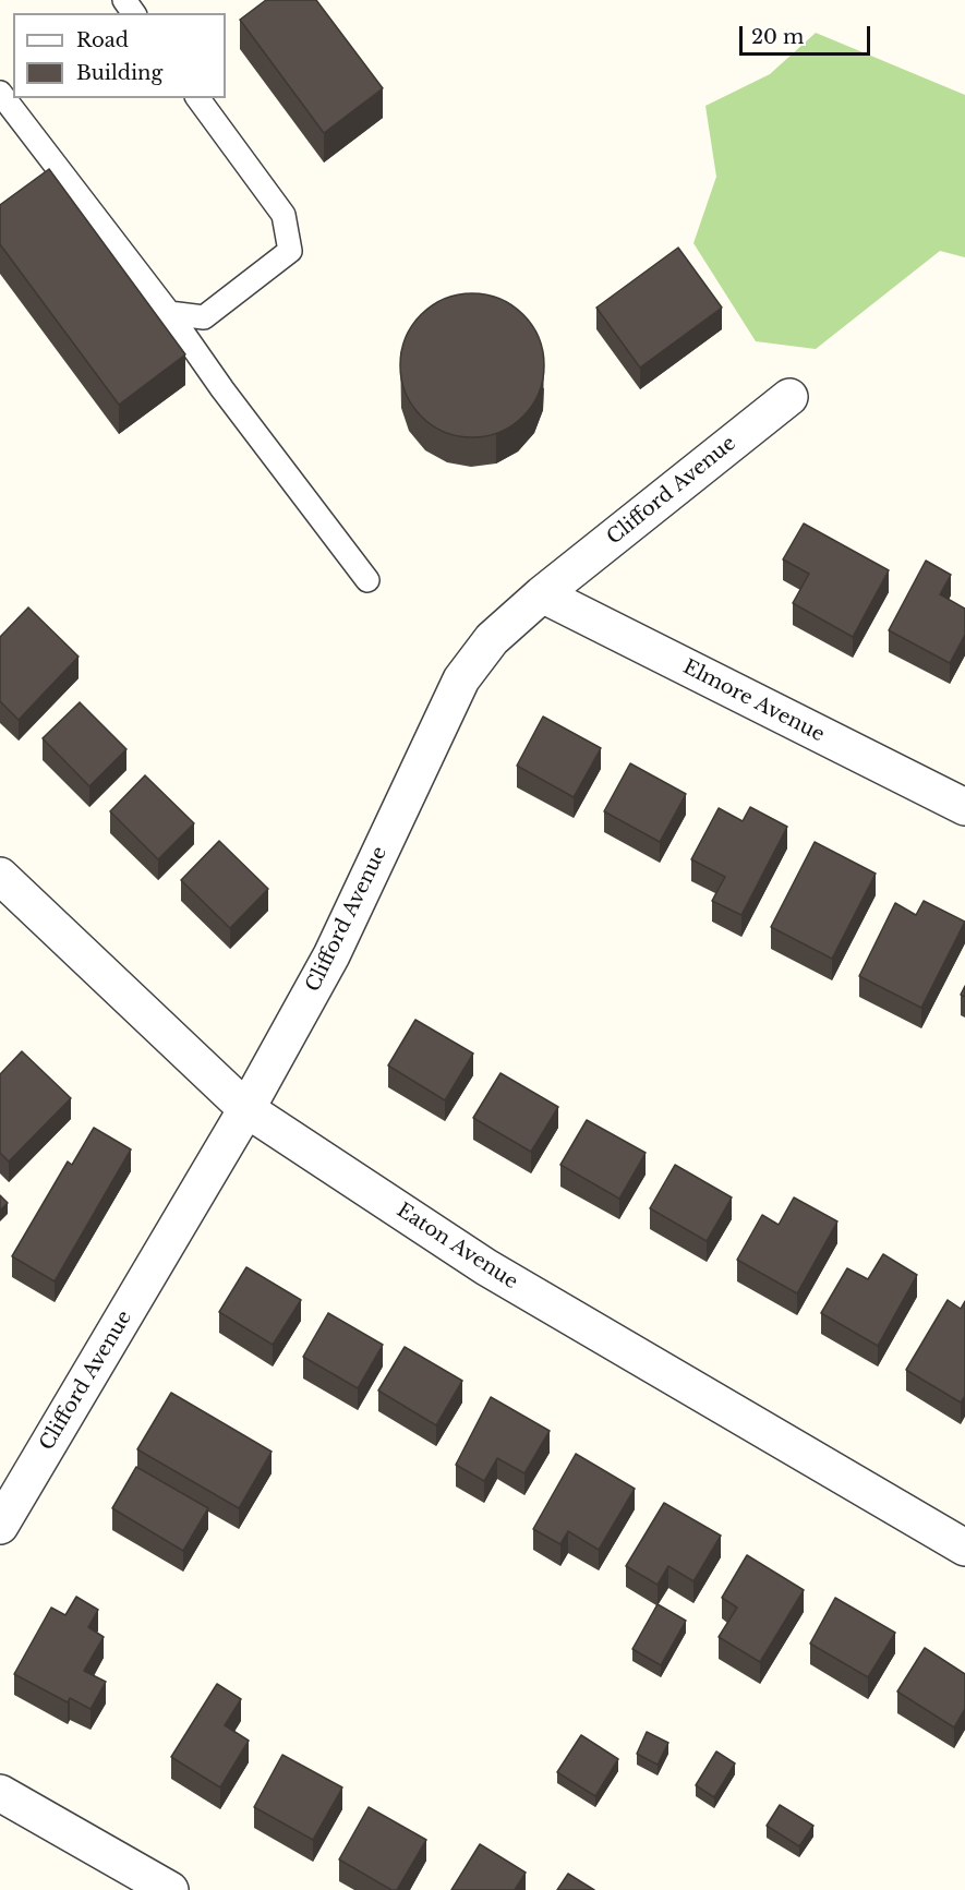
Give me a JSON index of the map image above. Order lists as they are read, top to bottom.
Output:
{
  "streets": {
    "street": ["Clifford Avenue", "Elmore Avenue", "Eaton Avenue"]
  },
  "crossings": [
    ["Clifford Avenue", "Elmore Avenue"],
    ["Clifford Avenue", "Eaton Avenue"]
  ],
  "legend": ["Road", "Building"],
  "scale_bar": "20 m"
}
